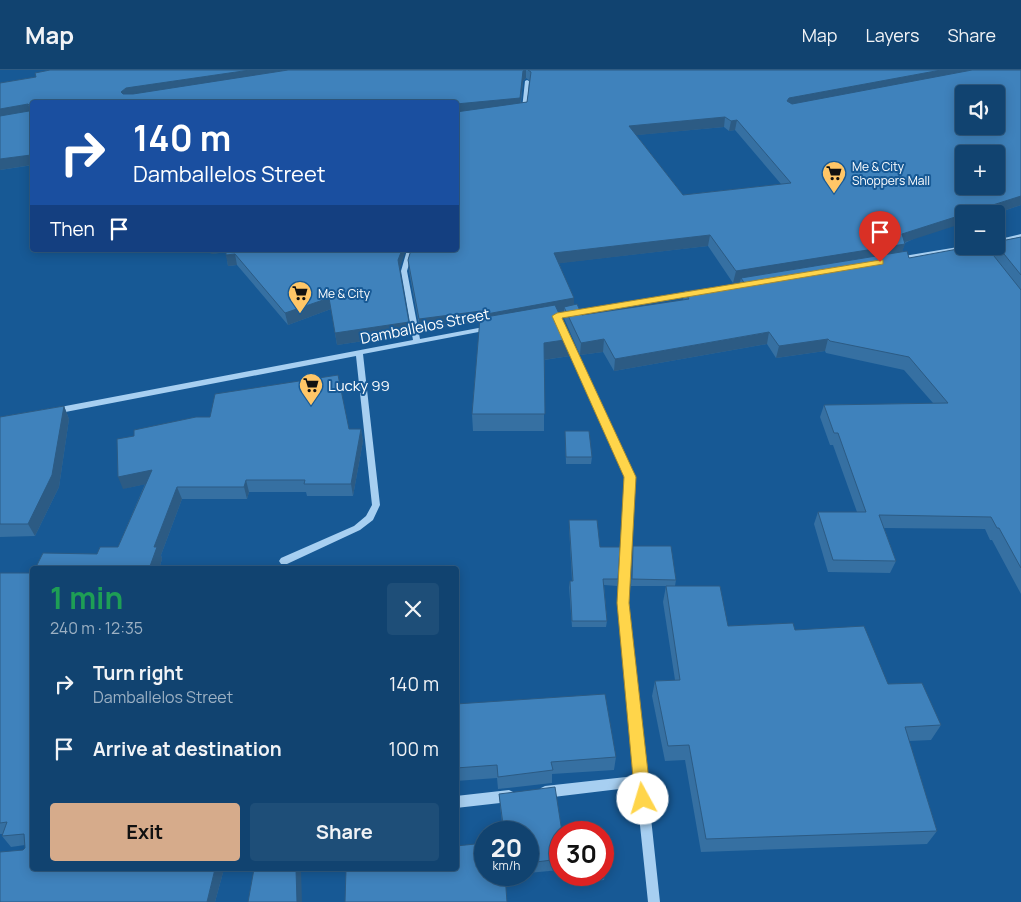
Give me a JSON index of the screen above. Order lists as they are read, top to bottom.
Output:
{
  "streets": {
    "street": ["Damballelos Street"]
  },
  "places": {
    "supermarket": ["Me & City Shoppers Mall", "Me & City", "Lucky 99"]
  },
  "page": {
    "header": "Map",
    "nav": ["Map", "Layers", "Share"],
    "map_buttons": ["+", "−"],
    "turn": ["140 m", "Damballelos Street"],
    "then": "Then",
    "heading": ["1 min", "240 m · 12:35"],
    "list": [
      {
        "name": "Turn right",
        "note": "Damballelos Street",
        "value": "140 m"
      },
      {
        "name": "Arrive at destination",
        "value": "100 m"
      }
    ],
    "buttons": ["Exit", "Share"],
    "speed": "20 km/h",
    "limit": "30"
  }
}
